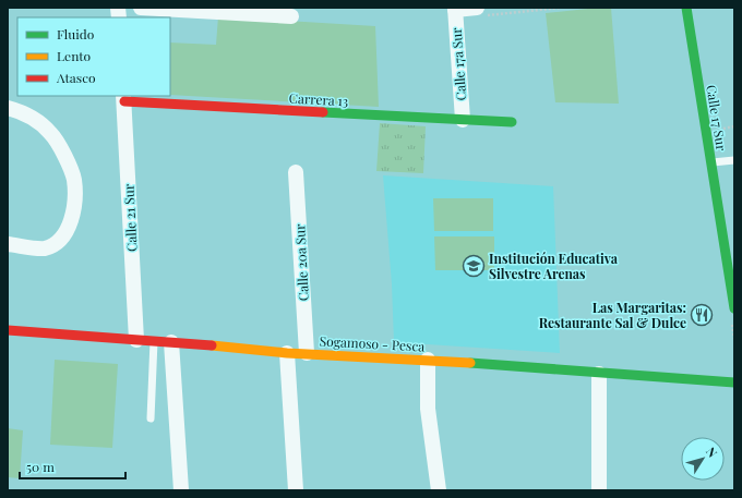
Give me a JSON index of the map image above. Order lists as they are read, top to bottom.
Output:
{
  "streets": {
    "main road": ["Carrera 13", "Calle 17 Sur", "Sogamoso - Pesca"],
    "street": ["Calle 17a Sur", "Calle 21 Sur", "Calle 20a Sur"]
  },
  "crossings": [
    ["Calle 17a Sur", "Carrera 13"],
    ["Carrera 13", "Calle 21 Sur"],
    ["Calle 21 Sur", "Sogamoso - Pesca"],
    ["Calle 20a Sur", "Sogamoso - Pesca"]
  ],
  "places": {
    "school or university": ["Institución Educativa Silvestre Arenas"],
    "restaurant": ["Las Margaritas: Restaurante Sal & Dulce"]
  },
  "legend": ["Fluido", "Lento", "Atasco"],
  "scale_bar": "50 m",
  "north": "top right"
}
